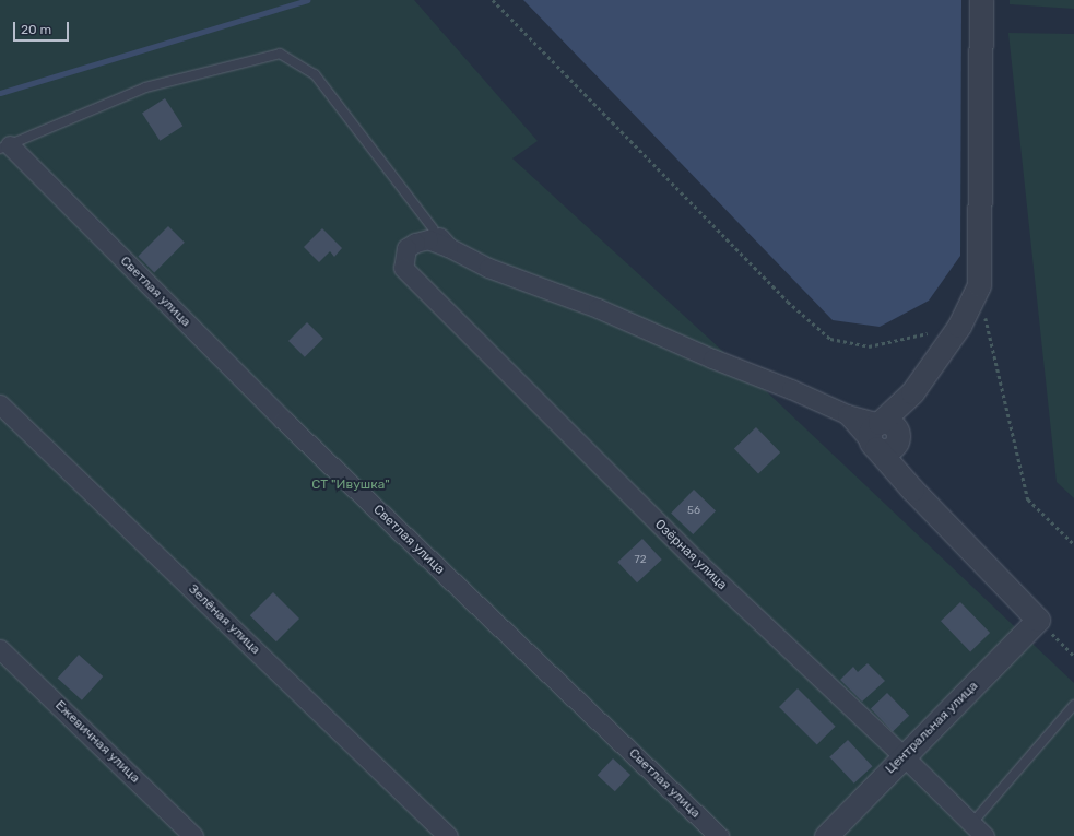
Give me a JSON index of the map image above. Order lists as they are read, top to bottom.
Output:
{
  "streets": {
    "street": [
      "Светлая улица",
      "Озёрная улица",
      "Зелёная улица",
      "Центральная улица",
      "Ежевичная улица"
    ]
  },
  "crossings": [
    ["Озёрная улица", "Центральная улица"]
  ],
  "parks": ["СТ \"Ивушка\""],
  "house_numbers": ["56", "72"],
  "scale_bar": "20 m"
}
